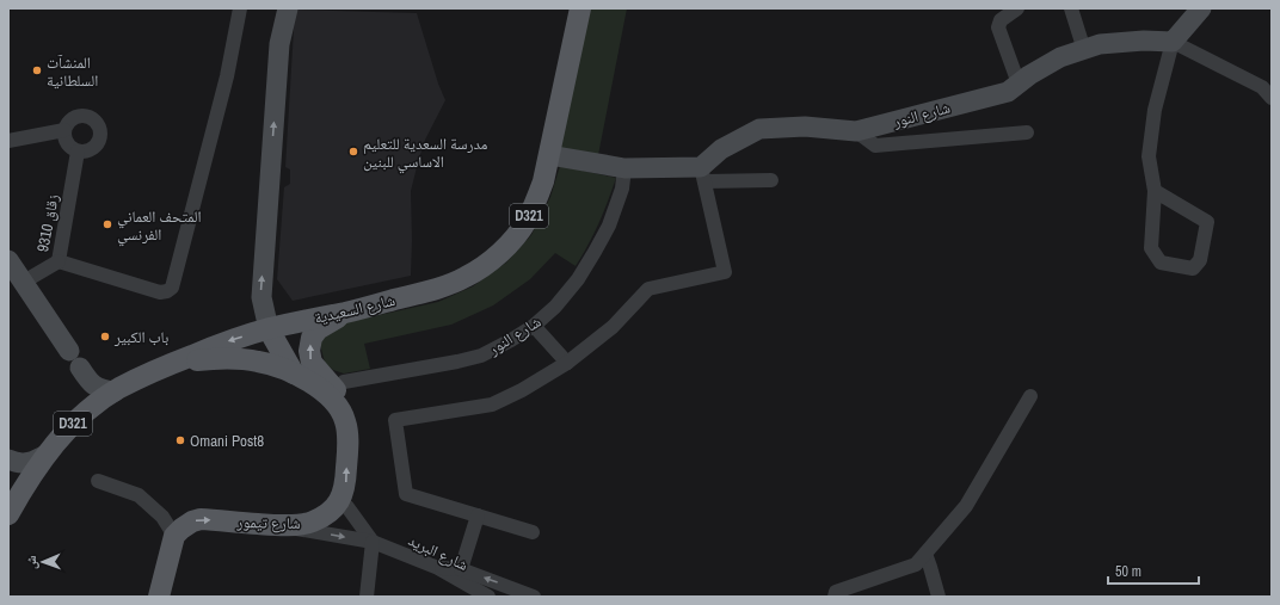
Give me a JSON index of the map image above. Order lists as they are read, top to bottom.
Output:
{
  "streets": {
    "main road": ["D321", "شارع السعيدية", "شارع تيمور"],
    "street": ["شارع النور", "زقاق 9310", "شارع البريد"]
  },
  "crossings": [
    ["D321", "شارع السعيدية"],
    ["D321", "شارع تيمور"],
    ["شارع تيمور", "شارع البريد"]
  ],
  "one_way": ["شارع البريد"],
  "places": [
    "المنشآت السلطانية",
    "مدرسة السعدية للتعليم الاساسي للبنين",
    "المتحف العماني الفرنسي",
    "باب الکبیر",
    "Omani Post8"
  ],
  "scale_bar": "50 m",
  "north": "left"
}
